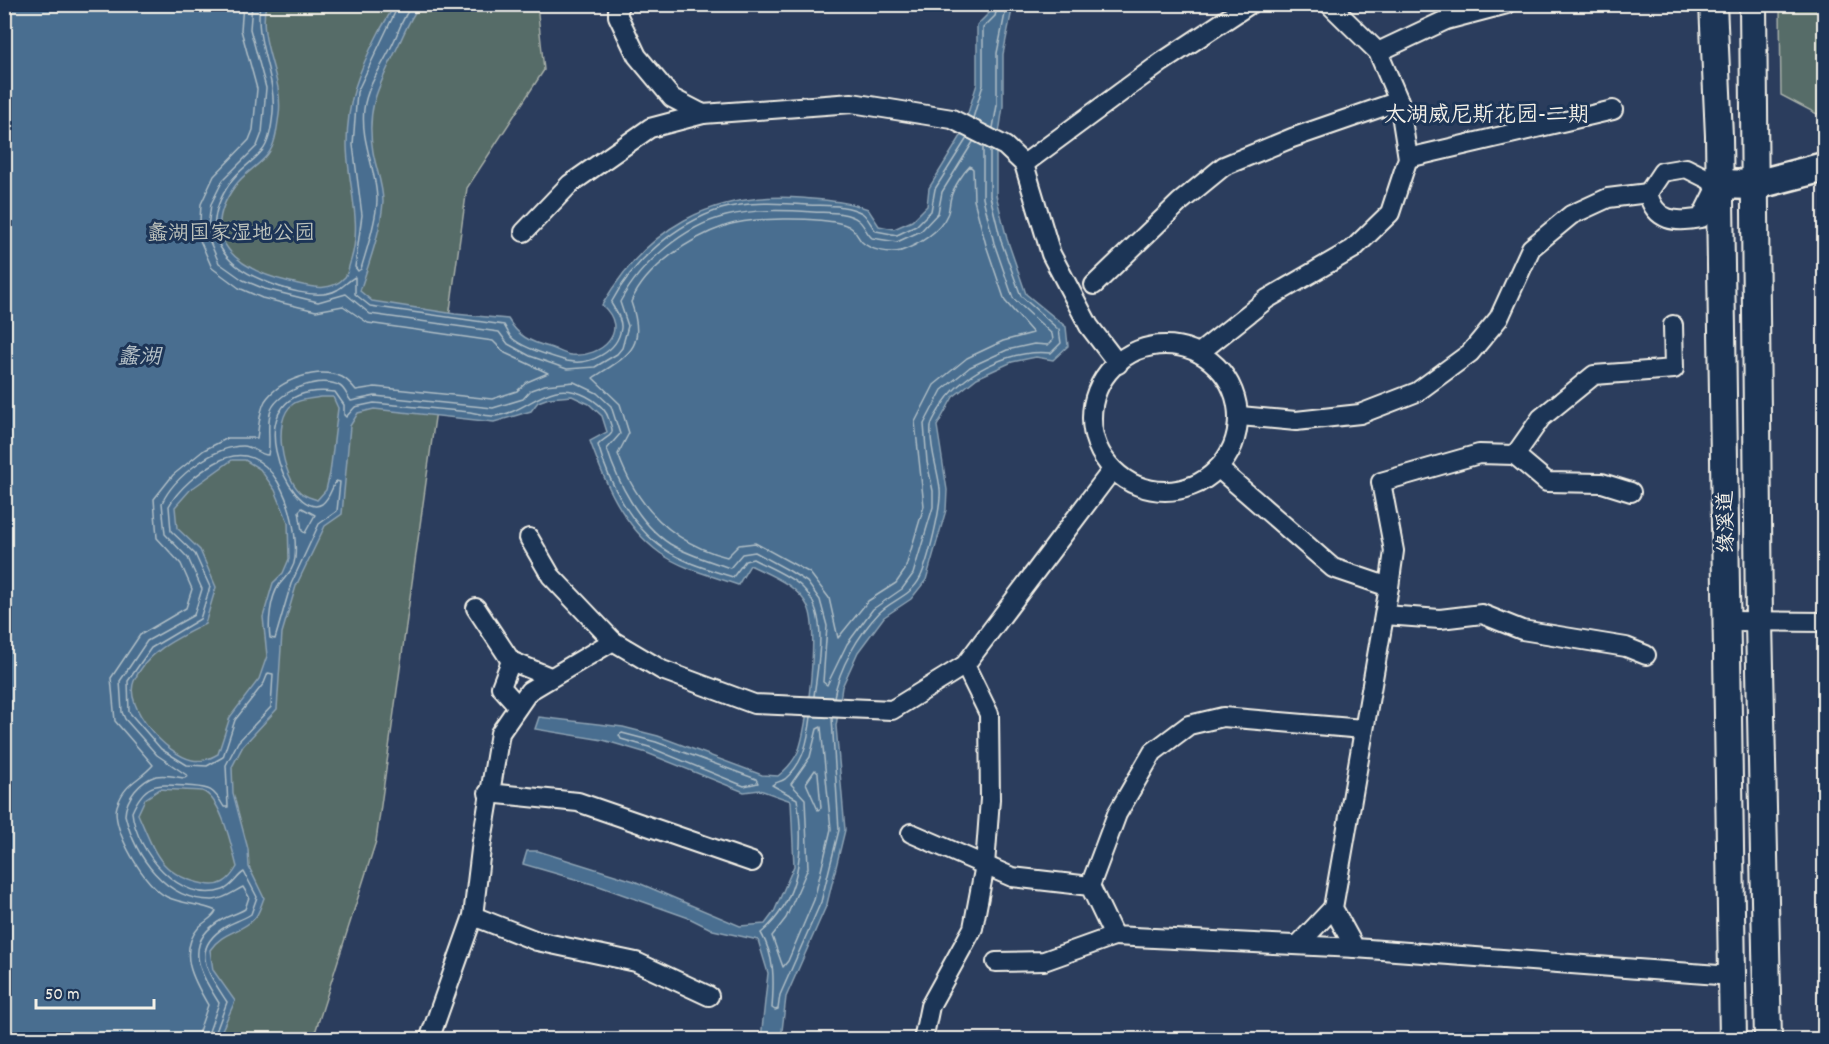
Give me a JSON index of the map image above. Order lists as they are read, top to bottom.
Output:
{
  "streets": {
    "main road": ["缘溪道"]
  },
  "districts": ["太湖威尼斯花园-二期"],
  "water": ["蠡湖"],
  "parks": ["蠡湖国家湿地公园"],
  "scale_bar": "50 m"
}
